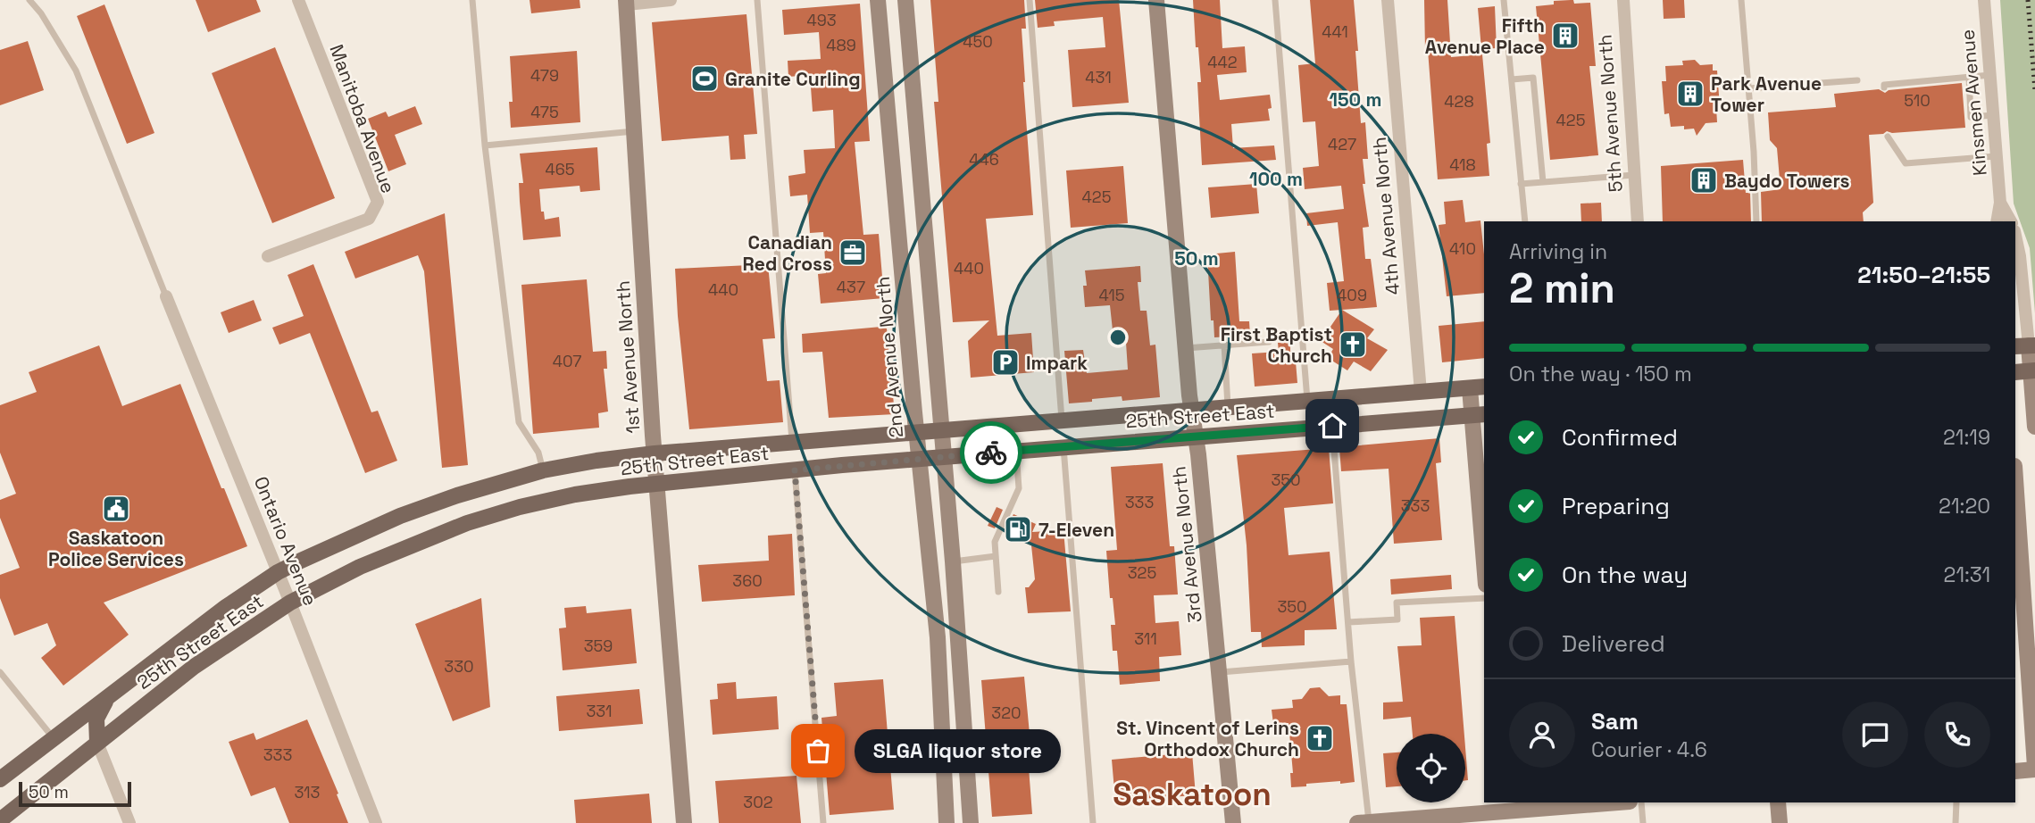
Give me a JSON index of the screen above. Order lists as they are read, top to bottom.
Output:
{
  "streets": {
    "main road": ["25th Street East"],
    "street": [
      "Kinsmen Avenue",
      "5th Avenue North",
      "Manitoba Avenue",
      "4th Avenue North",
      "1st Avenue North",
      "2nd Avenue North",
      "Ontario Avenue",
      "3rd Avenue North"
    ]
  },
  "crossings": [
    ["4th Avenue North", "25th Street East"],
    ["1st Avenue North", "25th Street East"],
    ["2nd Avenue North", "25th Street East"],
    ["25th Street East", "Ontario Avenue"],
    ["25th Street East", "3rd Avenue North"]
  ],
  "districts": ["Saskatoon"],
  "places": {
    "building": ["Fifth Avenue Place", "Park Avenue Tower", "Baydo Towers"],
    "sports": ["Granite Curling"],
    "office": ["Canadian Red Cross"],
    "church": ["First Baptist Church", "St. Vincent of Lerins Orthodox Church"],
    "parking": ["Impark"],
    "public building": ["Saskatoon Police Services"],
    "fuel station": ["7-Eleven"],
    "other": ["SLGA liquor store"]
  },
  "house_numbers": [
    "493",
    "441",
    "450",
    "489",
    "442",
    "479",
    "431",
    "510",
    "428",
    "475",
    "425",
    "427",
    "446",
    "418",
    "465",
    "425",
    "410",
    "440",
    "437",
    "440",
    "415",
    "409",
    "407",
    "350",
    "333",
    "333",
    "325",
    "360",
    "350",
    "311",
    "359",
    "330",
    "331",
    "320",
    "333",
    "313",
    "302"
  ],
  "scale_bar": "50 m",
  "page": {
    "heading": ["2 min", "Arriving in", "21:50–21:55"],
    "panel": ["Sam", "Courier · 4.6"],
    "bar": "On the way · 150 m",
    "list": [
      ["Confirmed", "21:19"],
      ["Preparing", "21:20"],
      ["On the way", "21:31"],
      "Delivered"
    ],
    "bubble": "SLGA liquor store",
    "scale": "50 m"
  },
  "rings": ["150 m", "100 m", "50 m"]
}
